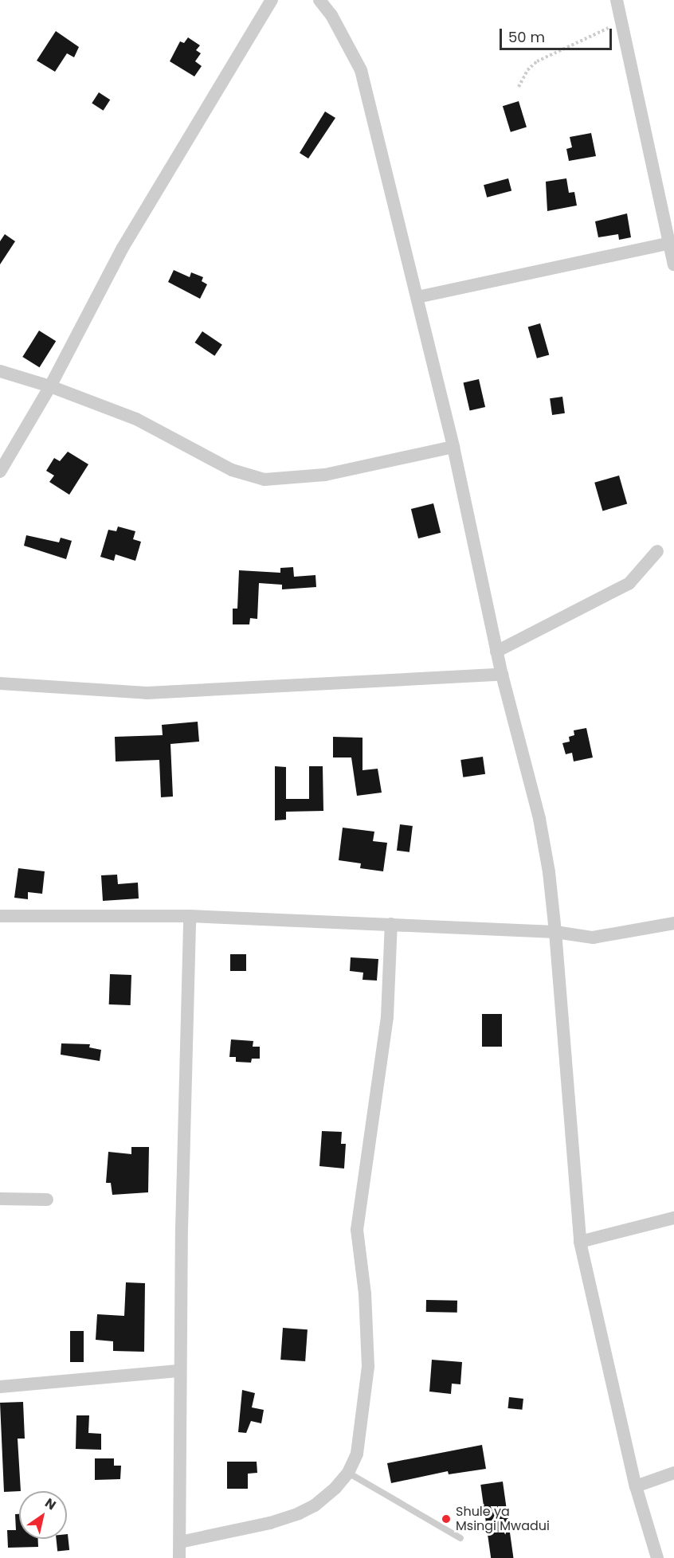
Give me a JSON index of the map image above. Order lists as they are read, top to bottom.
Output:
{
  "places": ["Shule ya Msingi Mwadui"],
  "scale_bar": "50 m",
  "north": "top right"
}
